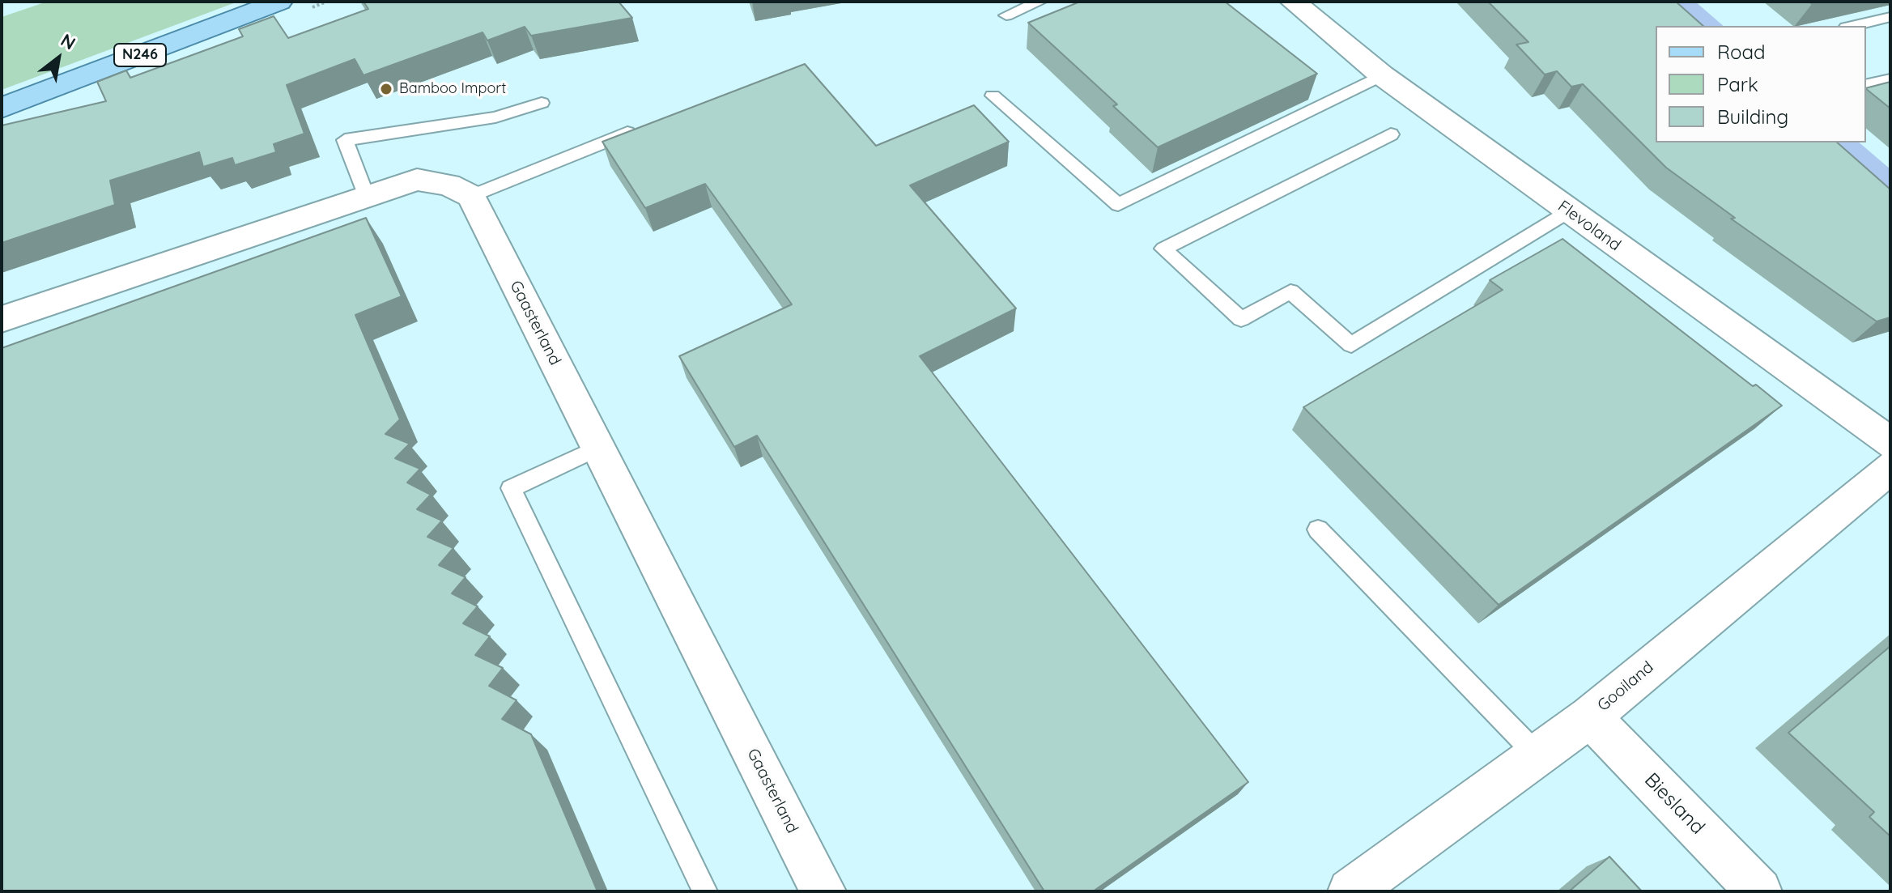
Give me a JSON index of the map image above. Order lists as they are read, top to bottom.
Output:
{
  "streets": {
    "main road": ["N246"],
    "street": [
      "Flevoland",
      "Gaasterland",
      "Gooiland",
      "Biesland"
    ]
  },
  "crossings": [
    ["Gooiland", "Biesland"]
  ],
  "places": ["Bamboo Import"],
  "legend": ["Road", "Park", "Building"],
  "north": "top right"
}
